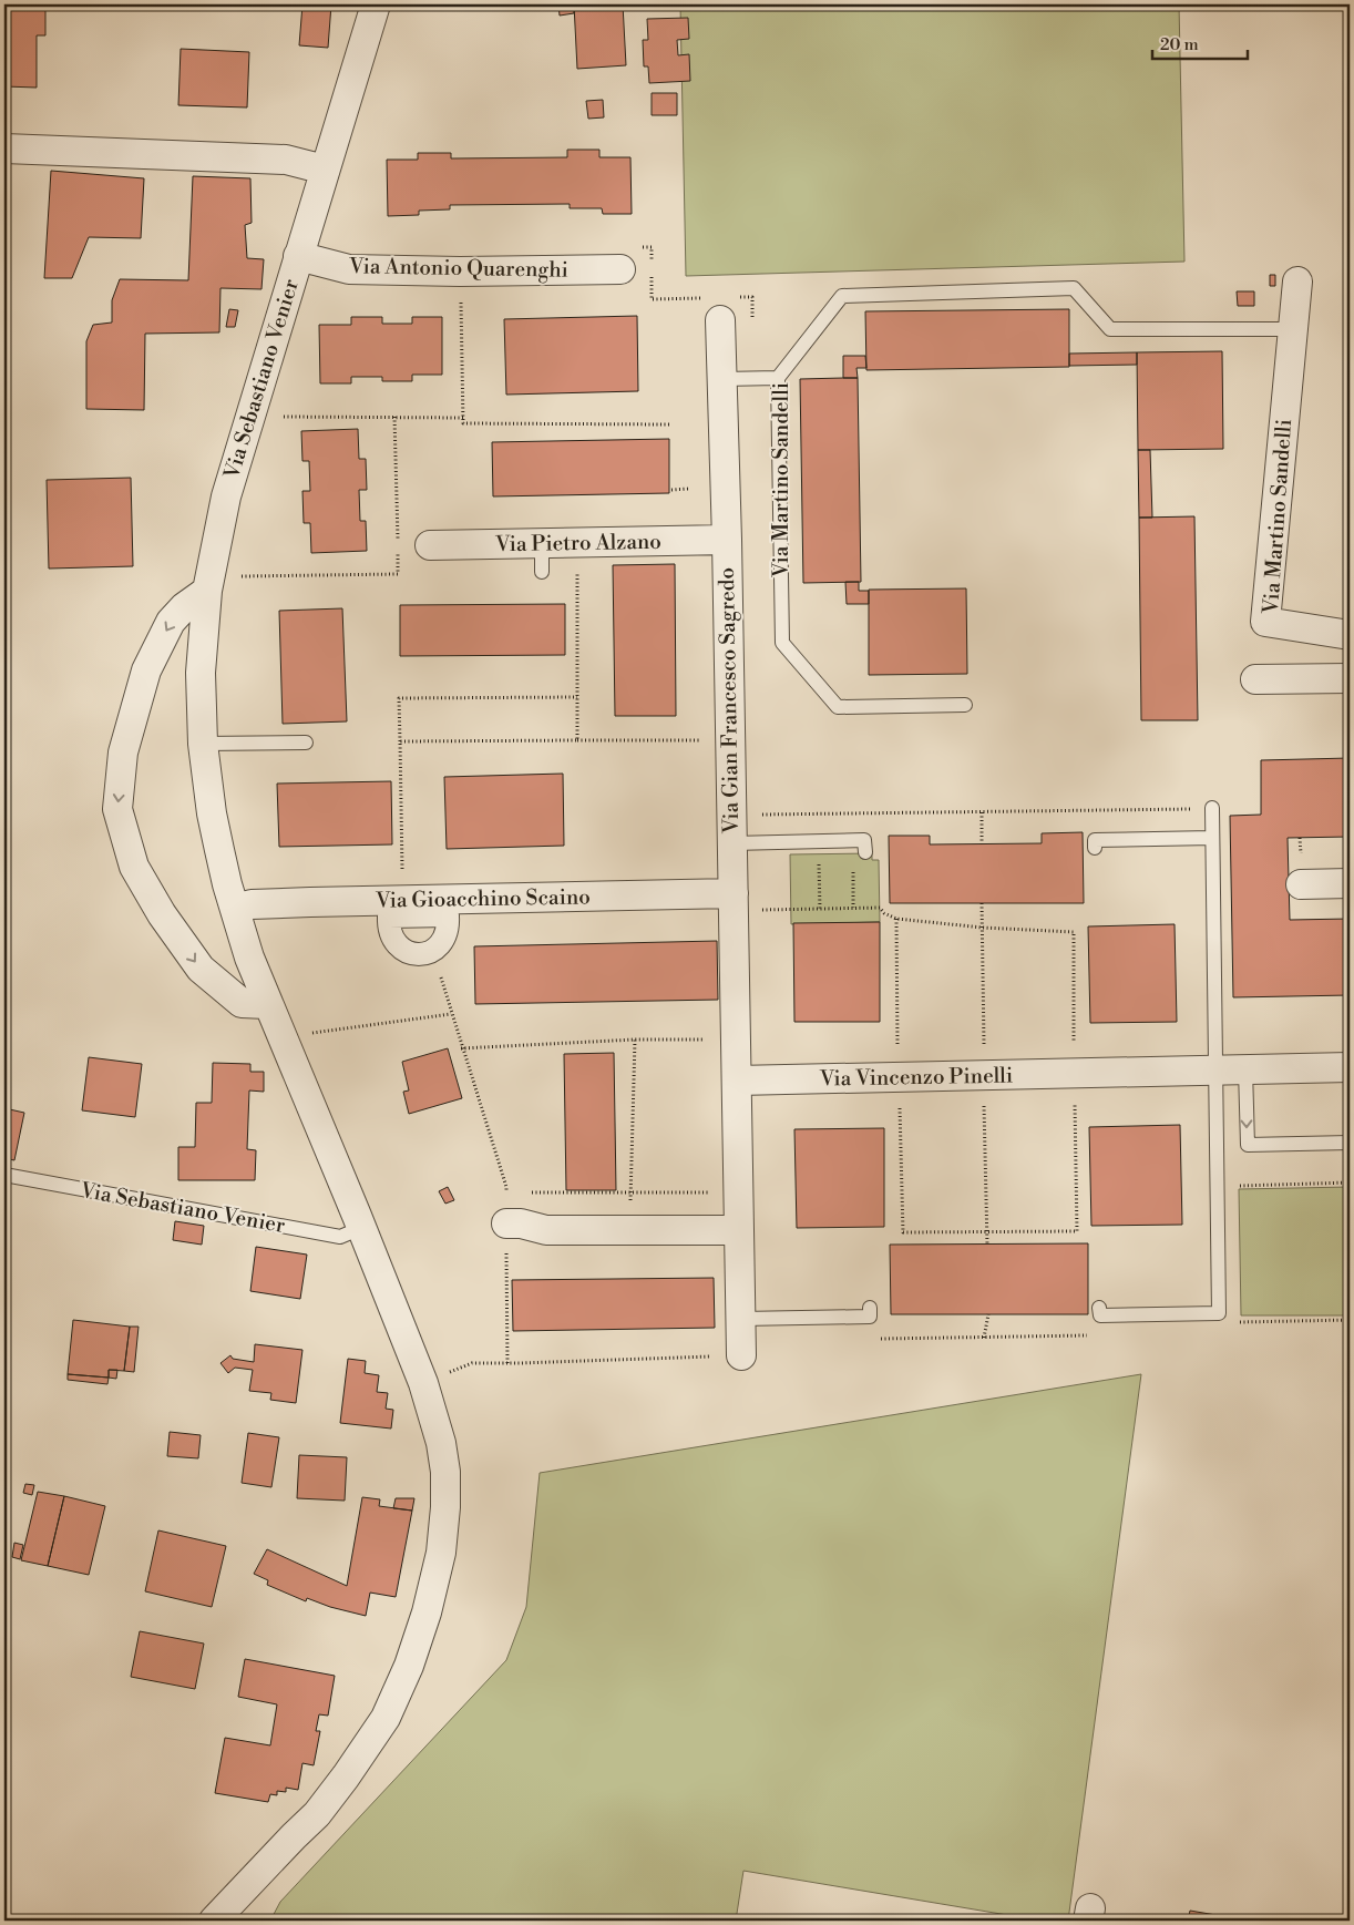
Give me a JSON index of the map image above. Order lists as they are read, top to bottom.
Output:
{
  "streets": {
    "street": [
      "Via Antonio Quarenghi",
      "Via Sebastiano Venier",
      "Via Martino Sandelli",
      "Via Pietro Alzano",
      "Via Gian Francesco Sagredo",
      "Via Gioacchino Scaino",
      "Via Vincenzo Pinelli"
    ]
  },
  "crossings": [
    ["Via Antonio Quarenghi", "Via Sebastiano Venier"],
    ["Via Sebastiano Venier", "Via Gioacchino Scaino"],
    ["Via Pietro Alzano", "Via Gian Francesco Sagredo"],
    ["Via Gian Francesco Sagredo", "Via Gioacchino Scaino"],
    ["Via Gian Francesco Sagredo", "Via Vincenzo Pinelli"]
  ],
  "scale_bar": "20 m"
}
